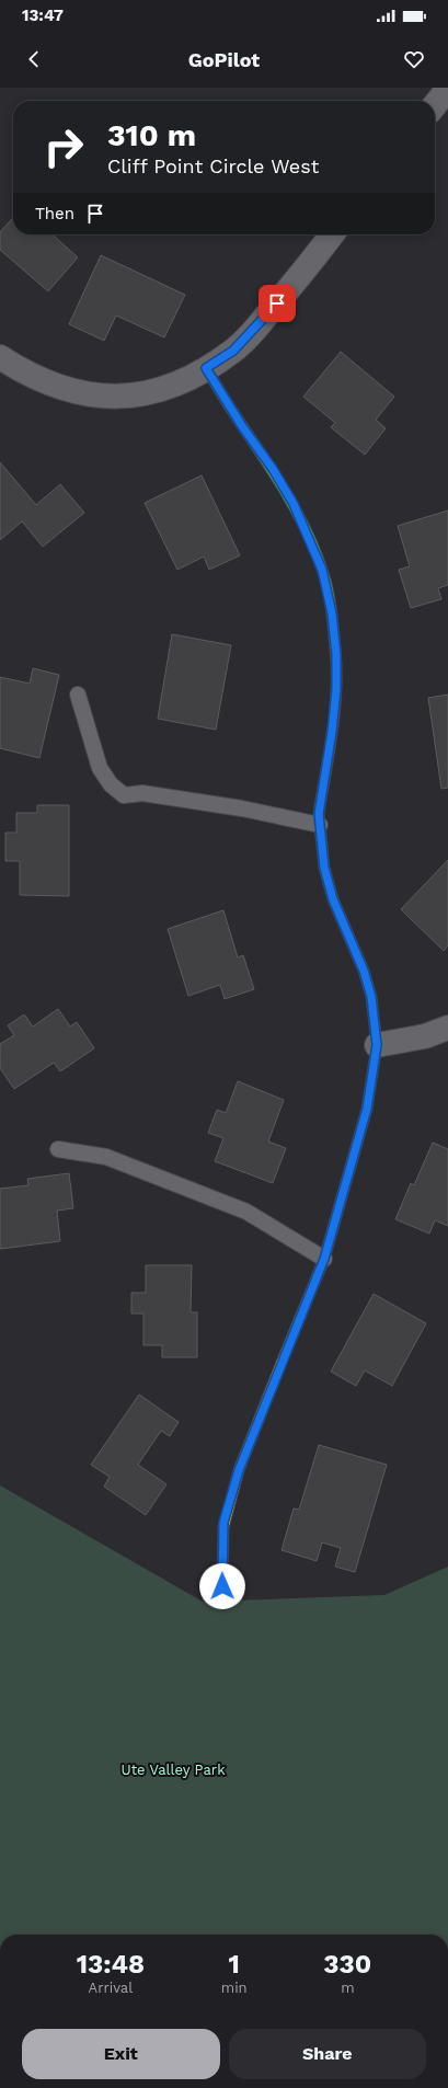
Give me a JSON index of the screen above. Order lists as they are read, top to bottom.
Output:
{
  "parks": ["Ute Valley Park"],
  "page": {
    "status": "13:47",
    "header": "GoPilot",
    "turn": ["310 m", "Cliff Point Circle West"],
    "then": "Then",
    "eta": [
      "13:48",
      "Arrival",
      "1",
      "min",
      "330",
      "m"
    ],
    "buttons": ["Exit", "Share"]
  }
}
